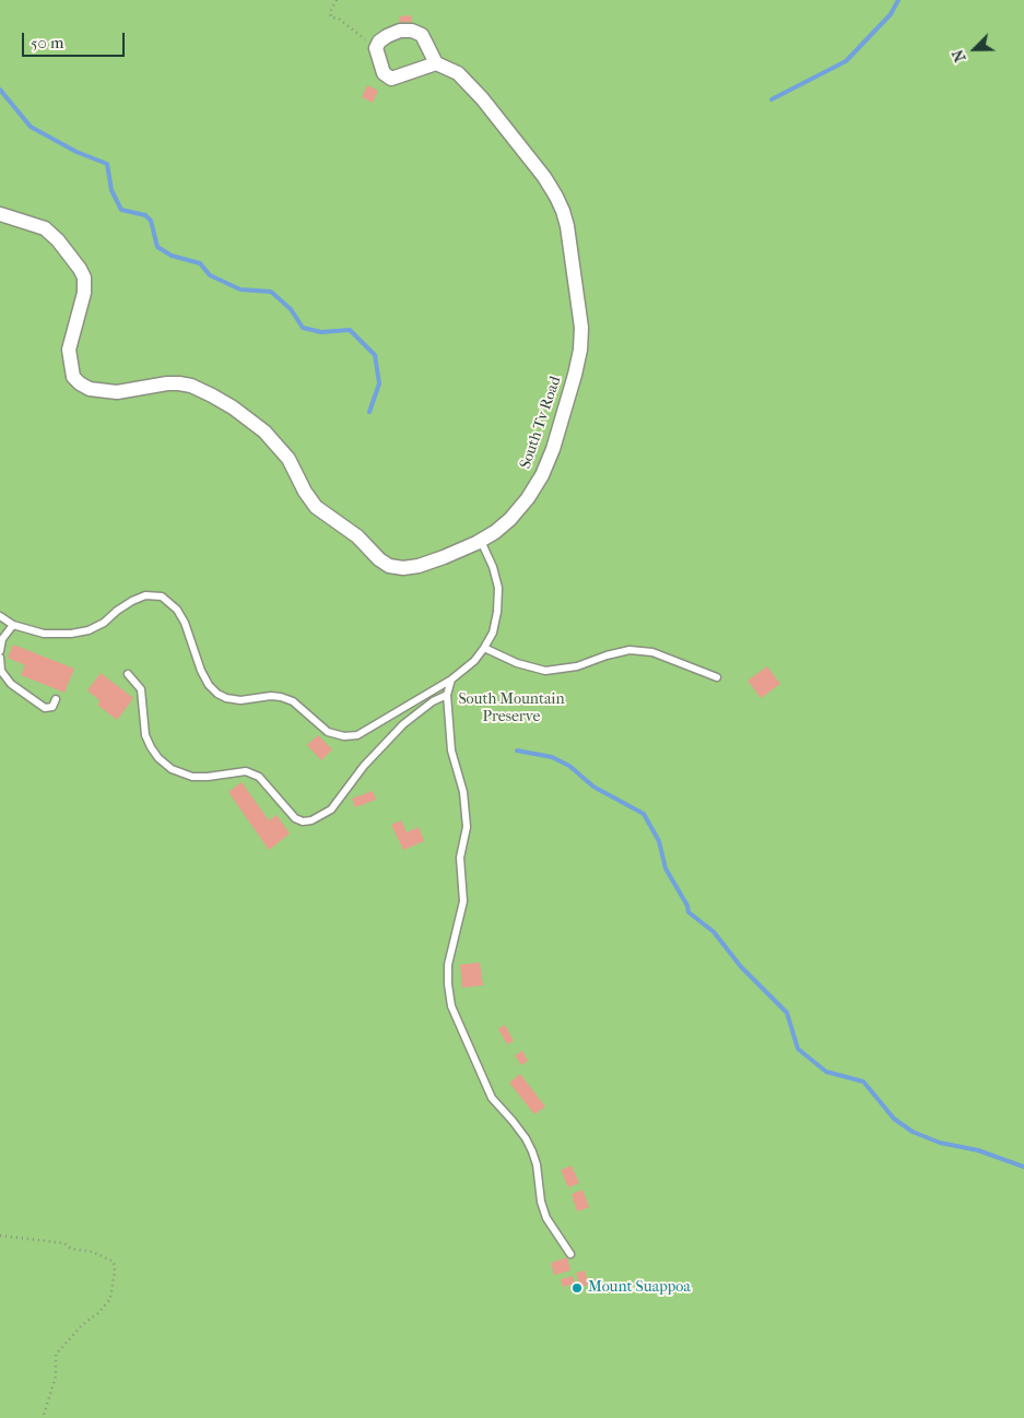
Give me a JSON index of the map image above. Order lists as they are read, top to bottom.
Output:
{
  "streets": {
    "street": ["South Tv Road"]
  },
  "parks": ["South Mountain Preserve"],
  "places": ["Mount Suappoa"],
  "scale_bar": "50 m",
  "north": "bottom left"
}
